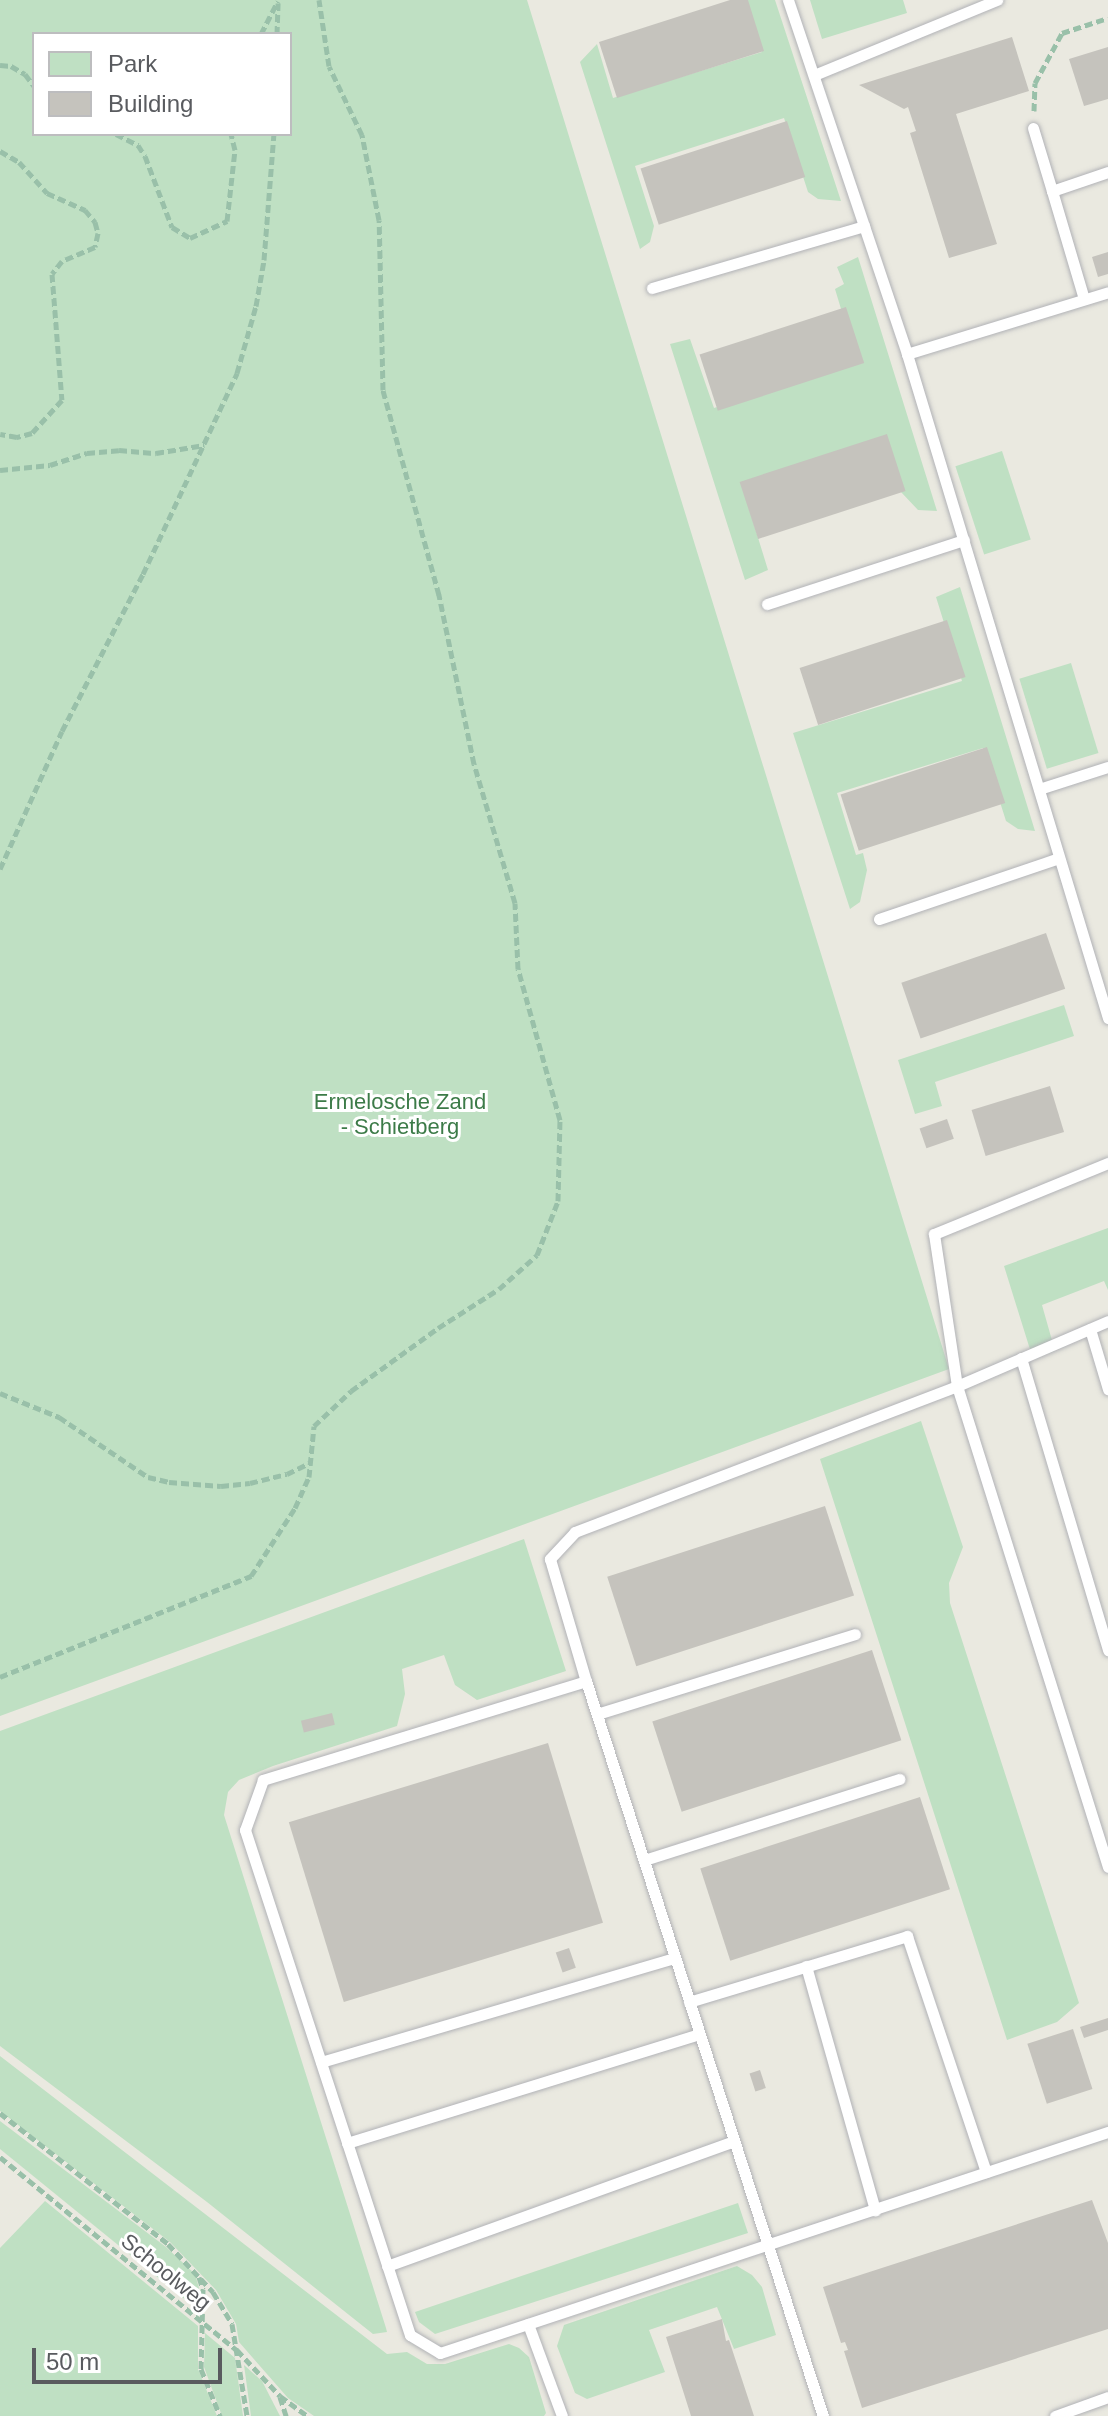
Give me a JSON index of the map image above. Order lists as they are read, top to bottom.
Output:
{
  "streets": {
    "path": ["Schoolweg"]
  },
  "parks": ["Ermelosche Zand - Schietberg"],
  "legend": ["Park", "Building"],
  "scale_bar": "50 m"
}
